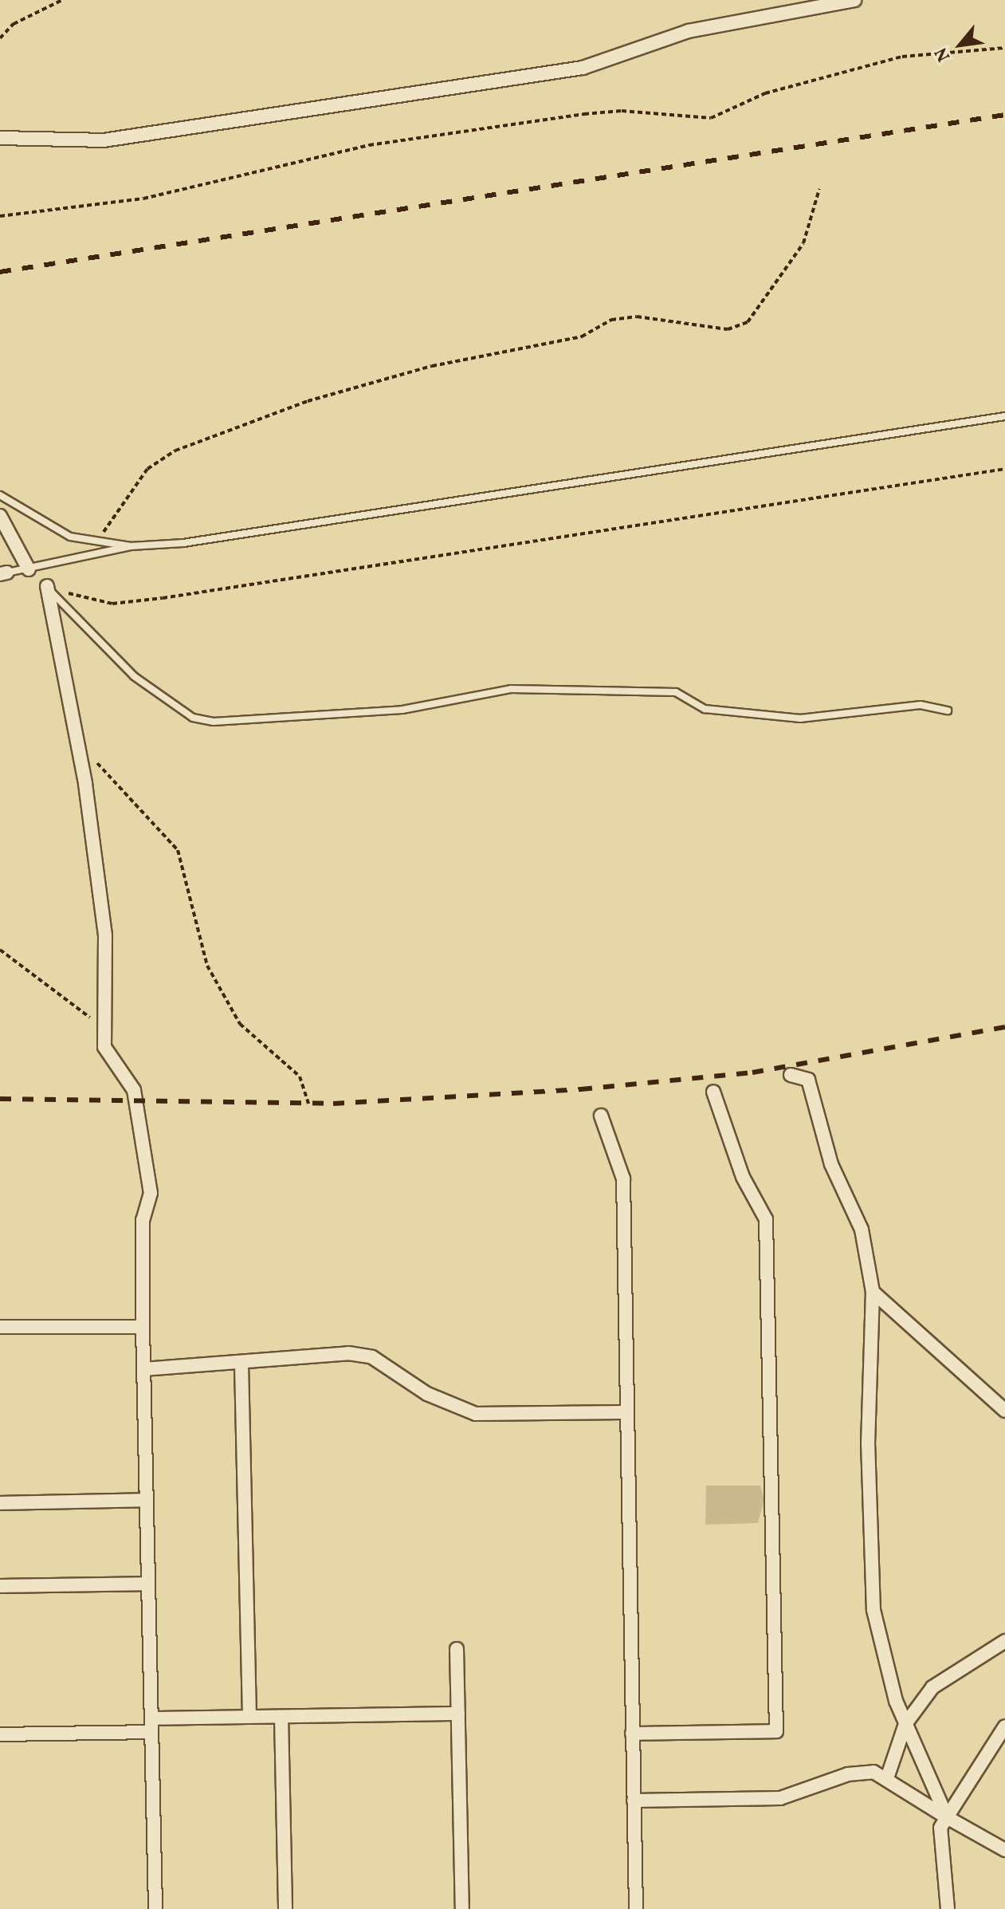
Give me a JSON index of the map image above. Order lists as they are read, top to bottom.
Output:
{
  "north": "bottom left"
}
